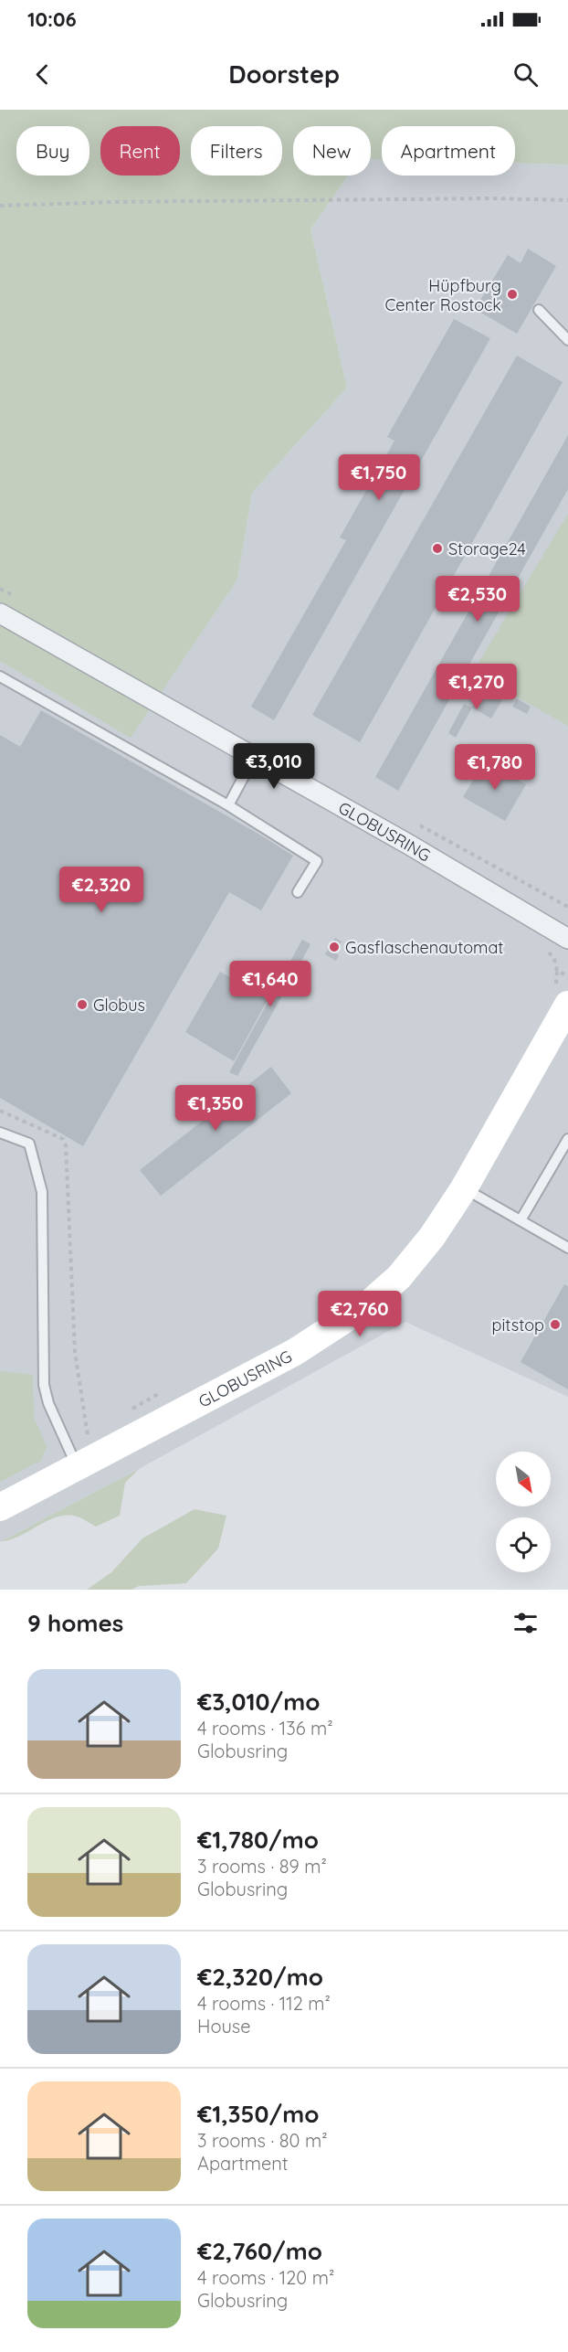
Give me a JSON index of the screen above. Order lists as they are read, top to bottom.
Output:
{
  "streets": {
    "street": ["GLOBUSRING"]
  },
  "places": [
    "Hüpfburg Center Rostock",
    "Storage24",
    "Gasflaschenautomat",
    "Globus",
    "pitstop"
  ],
  "north": "bottom right",
  "page": {
    "status": "10:06",
    "header": "Doorstep",
    "chip": [
      "Buy",
      "Rent",
      "Filters",
      "New",
      "Apartment"
    ],
    "price": [
      "€1,750",
      "€2,530",
      "€1,270",
      "€3,010",
      "€1,780",
      "€2,320",
      "€1,640",
      "€1,350",
      "€2,760"
    ],
    "heading": "9 homes",
    "list": [
      {
        "name": "€3,010/mo",
        "note": "4 rooms · 136 m² · Globusring"
      },
      {
        "name": "€1,780/mo",
        "note": "3 rooms · 89 m² · Globusring"
      },
      {
        "name": "€2,320/mo",
        "note": "4 rooms · 112 m² · House"
      },
      {
        "name": "€1,350/mo",
        "note": "3 rooms · 80 m² · Apartment"
      },
      {
        "name": "€2,760/mo",
        "note": "4 rooms · 120 m² · Globusring"
      }
    ]
  }
}
